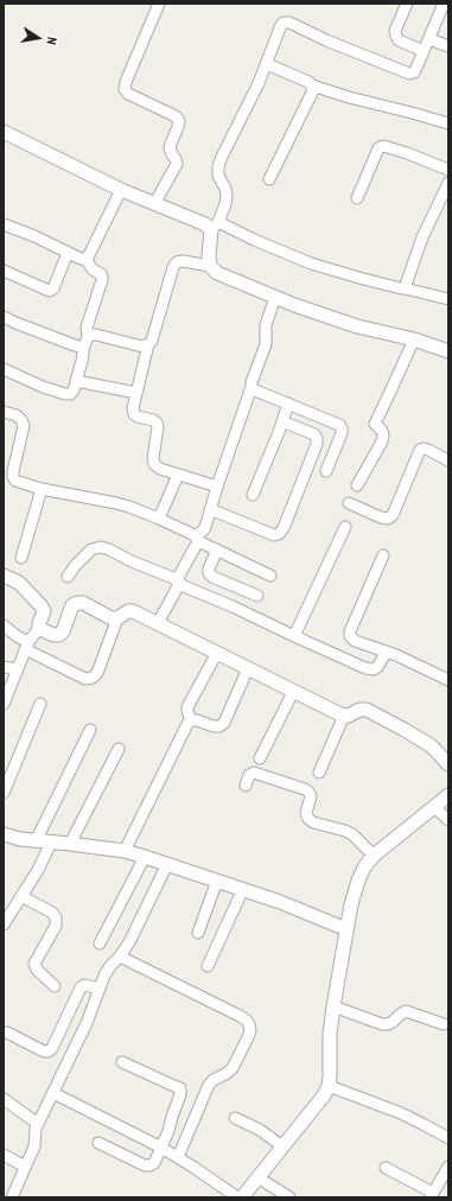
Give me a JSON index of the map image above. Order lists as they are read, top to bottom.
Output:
{
  "north": "right"
}
